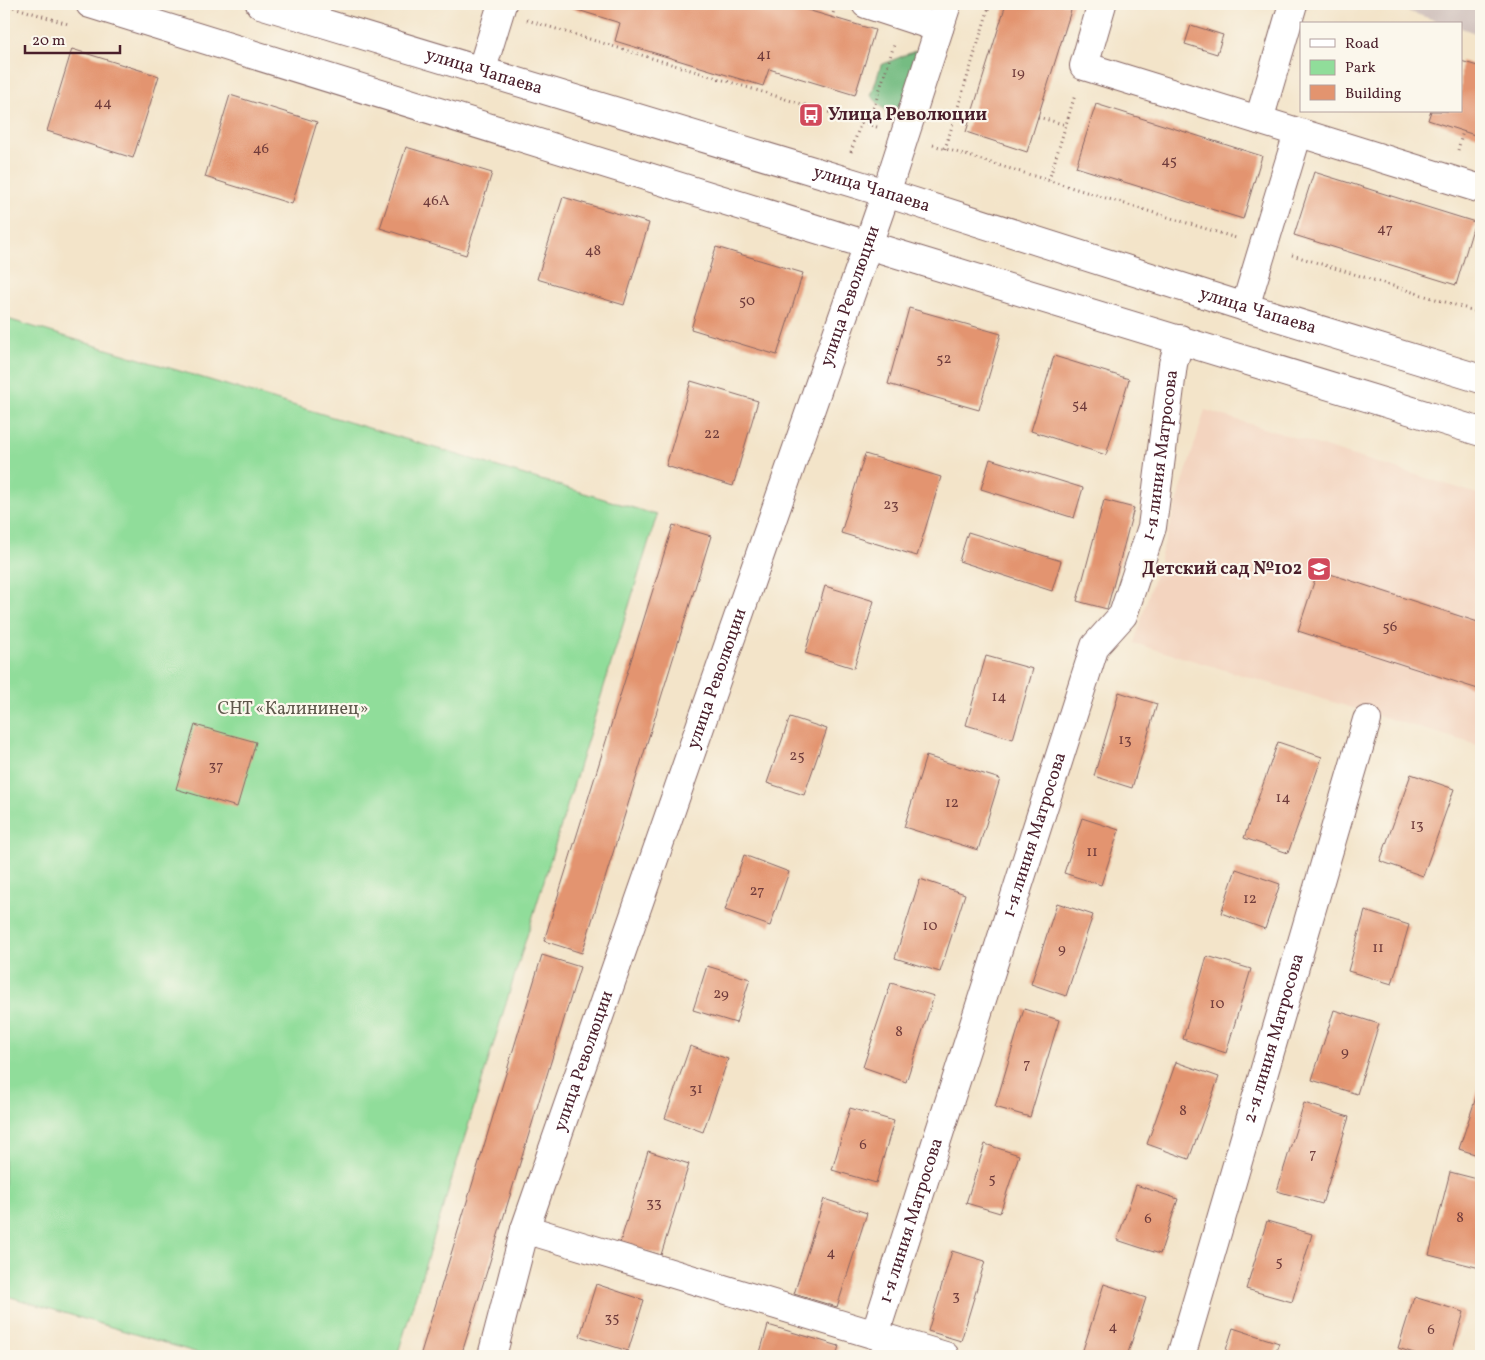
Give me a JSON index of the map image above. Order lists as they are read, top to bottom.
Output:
{
  "streets": {
    "street": [
      "улица Чапаева",
      "улица Революции",
      "1-я линия Матросова",
      "2-я линия Матросова"
    ]
  },
  "crossings": [
    ["улица Чапаева", "улица Революции"]
  ],
  "parks": ["СНТ «Калининец»"],
  "places": {
    "bus stop": ["Улица Революции"],
    "school or university": ["Детский сад №102"]
  },
  "house_numbers": [
    "41",
    "19",
    "44",
    "46",
    "45",
    "46А",
    "47",
    "48",
    "50",
    "52",
    "54",
    "22",
    "23",
    "56",
    "14",
    "13",
    "25",
    "37",
    "14",
    "12",
    "13",
    "11",
    "27",
    "12",
    "10",
    "11",
    "9",
    "29",
    "10",
    "8",
    "9",
    "7",
    "31",
    "8",
    "6",
    "7",
    "5",
    "33",
    "8",
    "6",
    "4",
    "5",
    "3",
    "35",
    "4",
    "6"
  ],
  "legend": ["Road", "Park", "Building"],
  "scale_bar": "20 m"
}
